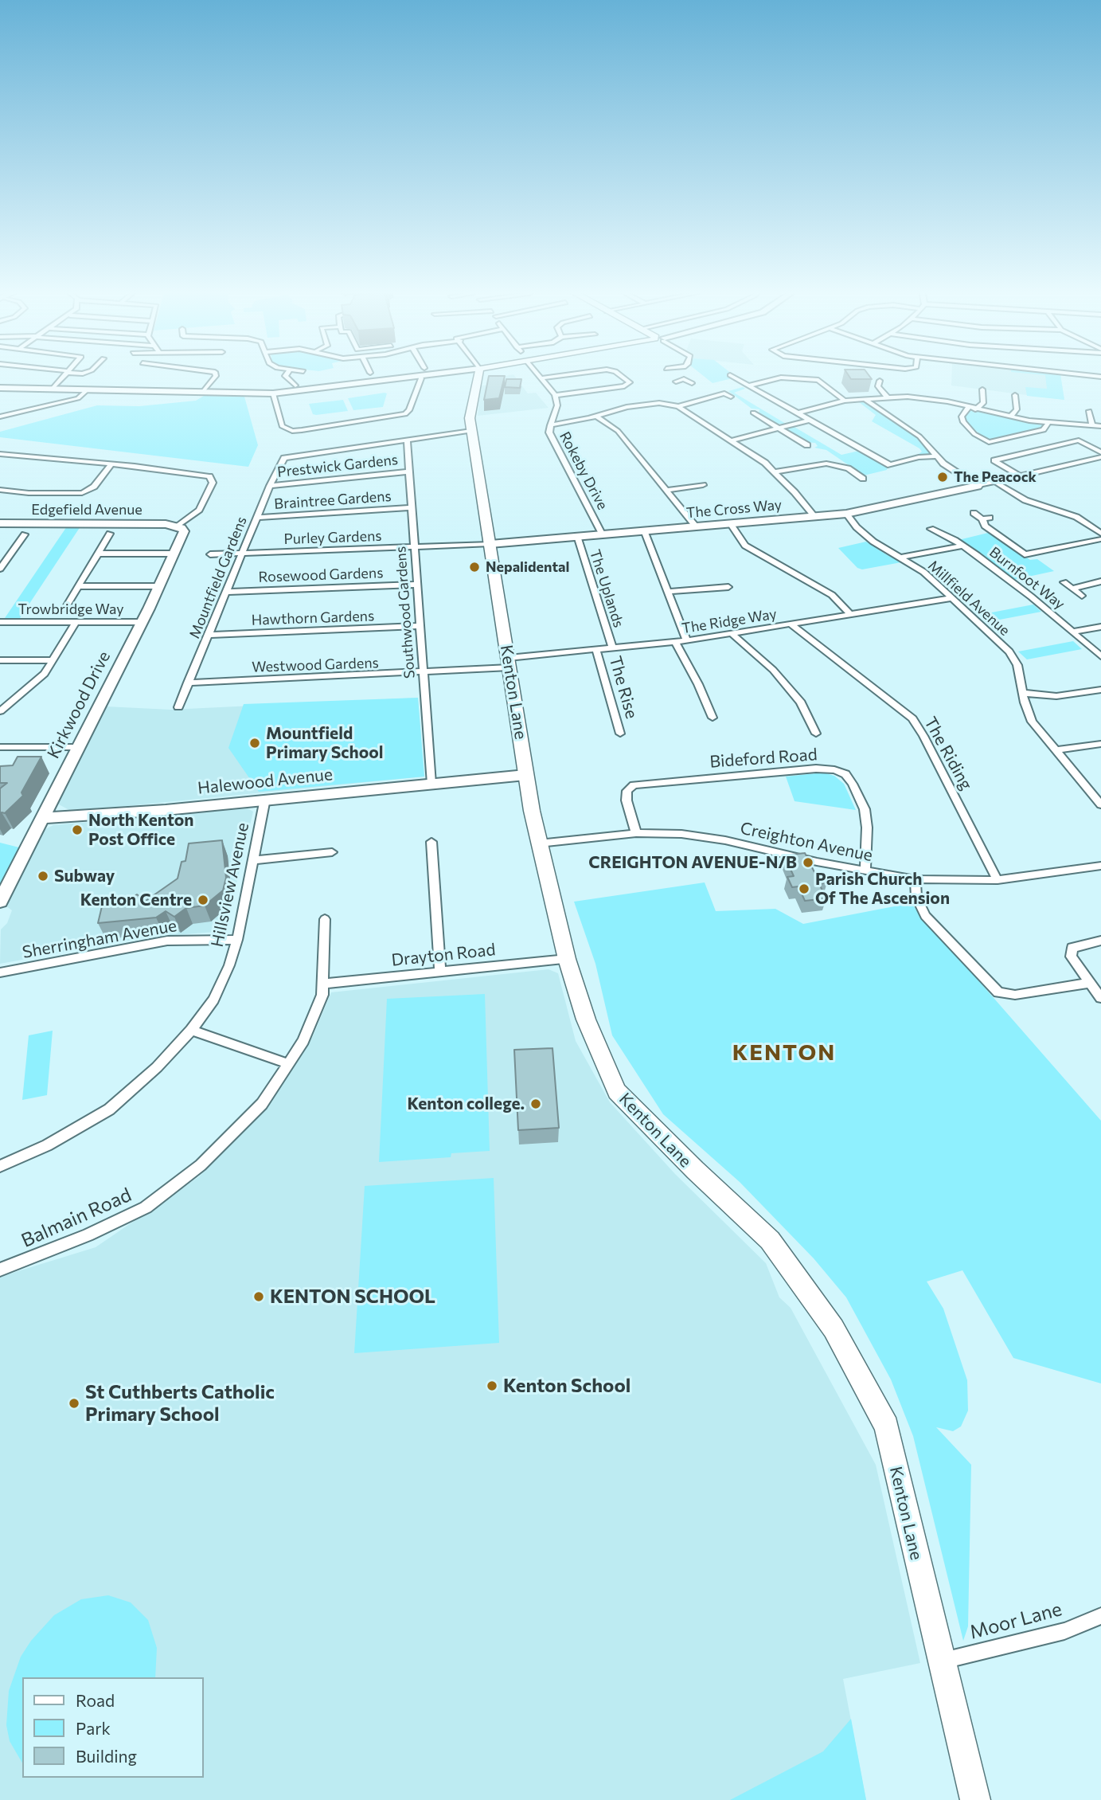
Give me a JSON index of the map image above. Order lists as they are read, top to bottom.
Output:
{
  "streets": {
    "main road": ["Kenton Lane"],
    "street": [
      "Prestwick Gardens",
      "Rokeby Drive",
      "Braintree Gardens",
      "The Cross Way",
      "Edgefield Avenue",
      "Purley Gardens",
      "Rosewood Gardens",
      "Mountfield Gardens",
      "Burnfoot Way",
      "The Uplands",
      "Millfield Avenue",
      "Trowbridge Way",
      "Southwood Gardens",
      "Hawthorn Gardens",
      "The Ridge Way",
      "Westwood Gardens",
      "The Rise",
      "Kirkwood Drive",
      "The Riding",
      "Bideford Road",
      "Halewood Avenue",
      "Creighton Avenue",
      "Hillsview Avenue",
      "Sherringham Avenue",
      "Drayton Road",
      "Balmain Road",
      "Moor Lane"
    ]
  },
  "crossings": [
    ["Prestwick Gardens", "Mountfield Gardens"],
    ["Prestwick Gardens", "Southwood Gardens"],
    ["Rokeby Drive", "The Cross Way"],
    ["Braintree Gardens", "Mountfield Gardens"],
    ["Braintree Gardens", "Southwood Gardens"],
    ["The Cross Way", "Purley Gardens"],
    ["The Cross Way", "The Uplands"],
    ["The Cross Way", "Millfield Avenue"],
    ["The Cross Way", "Kenton Lane"],
    ["Edgefield Avenue", "Kirkwood Drive"],
    ["Purley Gardens", "Mountfield Gardens"],
    ["Purley Gardens", "Southwood Gardens"],
    ["Purley Gardens", "Kenton Lane"],
    ["Rosewood Gardens", "Mountfield Gardens"],
    ["Rosewood Gardens", "Southwood Gardens"],
    ["Mountfield Gardens", "Southwood Gardens"],
    ["Mountfield Gardens", "Hawthorn Gardens"],
    ["Mountfield Gardens", "Westwood Gardens"],
    ["The Uplands", "The Ridge Way"],
    ["Millfield Avenue", "The Ridge Way"],
    ["Trowbridge Way", "Kirkwood Drive"],
    ["Southwood Gardens", "Hawthorn Gardens"],
    ["Southwood Gardens", "Westwood Gardens"],
    ["Southwood Gardens", "Halewood Avenue"],
    ["The Ridge Way", "Westwood Gardens"],
    ["The Ridge Way", "The Rise"],
    ["The Ridge Way", "Kenton Lane"],
    ["The Ridge Way", "The Riding"],
    ["Westwood Gardens", "Kenton Lane"],
    ["Kenton Lane", "Halewood Avenue"],
    ["Kenton Lane", "Creighton Avenue"],
    ["Kenton Lane", "Drayton Road"],
    ["Kenton Lane", "Moor Lane"],
    ["Kirkwood Drive", "Halewood Avenue"],
    ["The Riding", "Creighton Avenue"],
    ["Bideford Road", "Creighton Avenue"],
    ["Halewood Avenue", "Hillsview Avenue"],
    ["Hillsview Avenue", "Sherringham Avenue"],
    ["Drayton Road", "Balmain Road"]
  ],
  "districts": ["KENTON"],
  "places": [
    "The Peacock",
    "Nepalidental",
    "Mountfield Primary School",
    "North Kenton Post Office",
    "CREIGHTON AVENUE-N/B",
    "Subway",
    "Parish Church Of The Ascension",
    "Kenton Centre",
    "Kenton college.",
    "KENTON SCHOOL",
    "Kenton School",
    "St Cuthberts Catholic Primary School"
  ],
  "legend": ["Road", "Park", "Building"]
}
